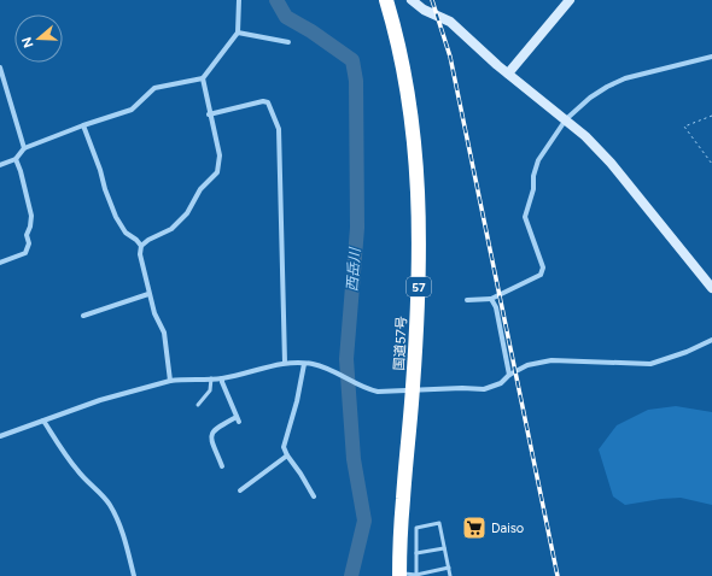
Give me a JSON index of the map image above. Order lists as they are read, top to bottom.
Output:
{
  "streets": {
    "highway": ["57", "国道57号"]
  },
  "water": ["西岳川"],
  "places": {
    "supermarket": ["Daiso"]
  },
  "north": "left"
}
